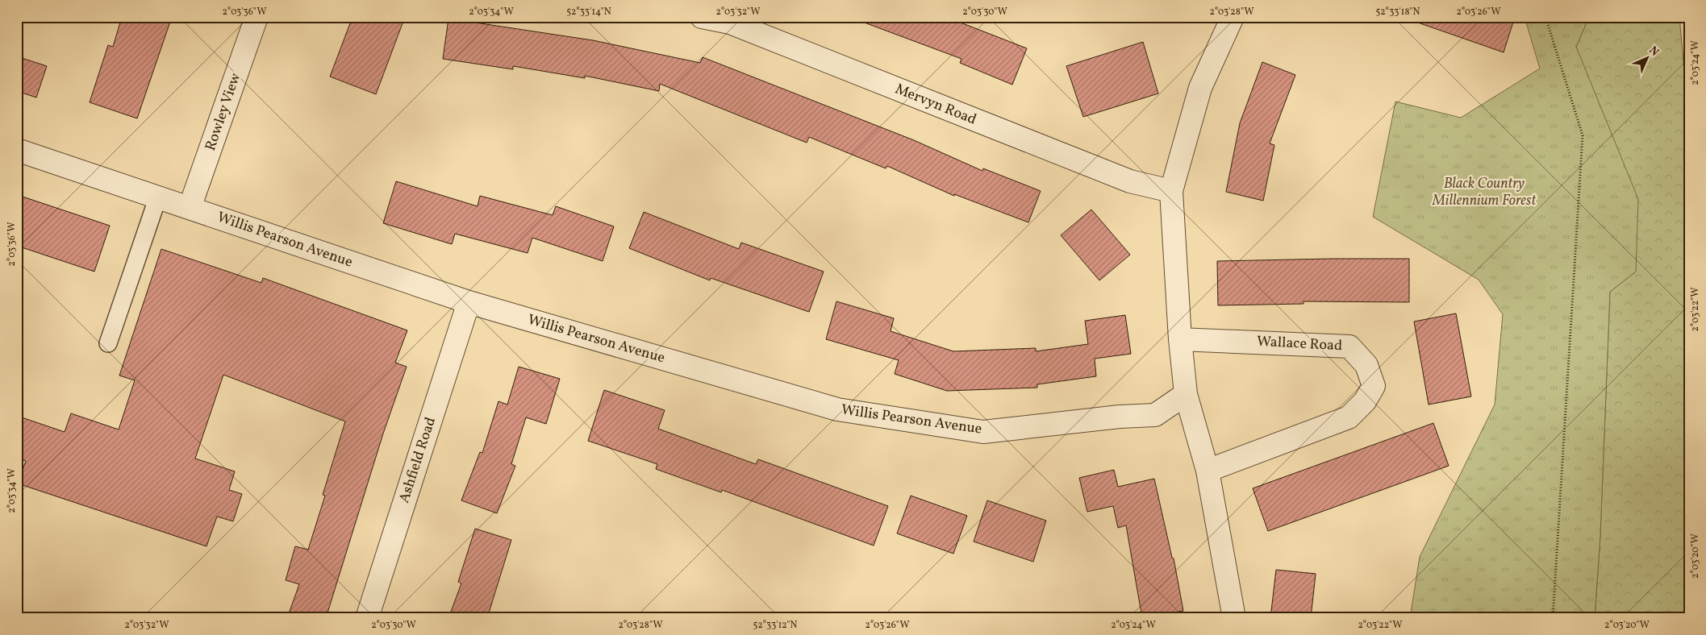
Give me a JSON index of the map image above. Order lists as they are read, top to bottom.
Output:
{
  "streets": {
    "street": [
      "Mervyn Road",
      "Rowley View",
      "Willis Pearson Avenue",
      "Wallace Road",
      "Ashfield Road"
    ]
  },
  "crossings": [
    ["Rowley View", "Willis Pearson Avenue"],
    ["Willis Pearson Avenue", "Ashfield Road"]
  ],
  "parks": ["Black Country Millennium Forest"],
  "north": "top right",
  "coordinates": [
    "2°03'36\"W",
    "2°03'34\"W",
    "52°33'14\"N",
    "2°03'32\"W",
    "2°03'30\"W",
    "2°03'28\"W",
    "52°33'18\"N",
    "2°03'26\"W",
    "2°03'24\"W",
    "2°03'22\"W",
    "2°03'20\"W",
    "52°33'12\"N"
  ]
}
